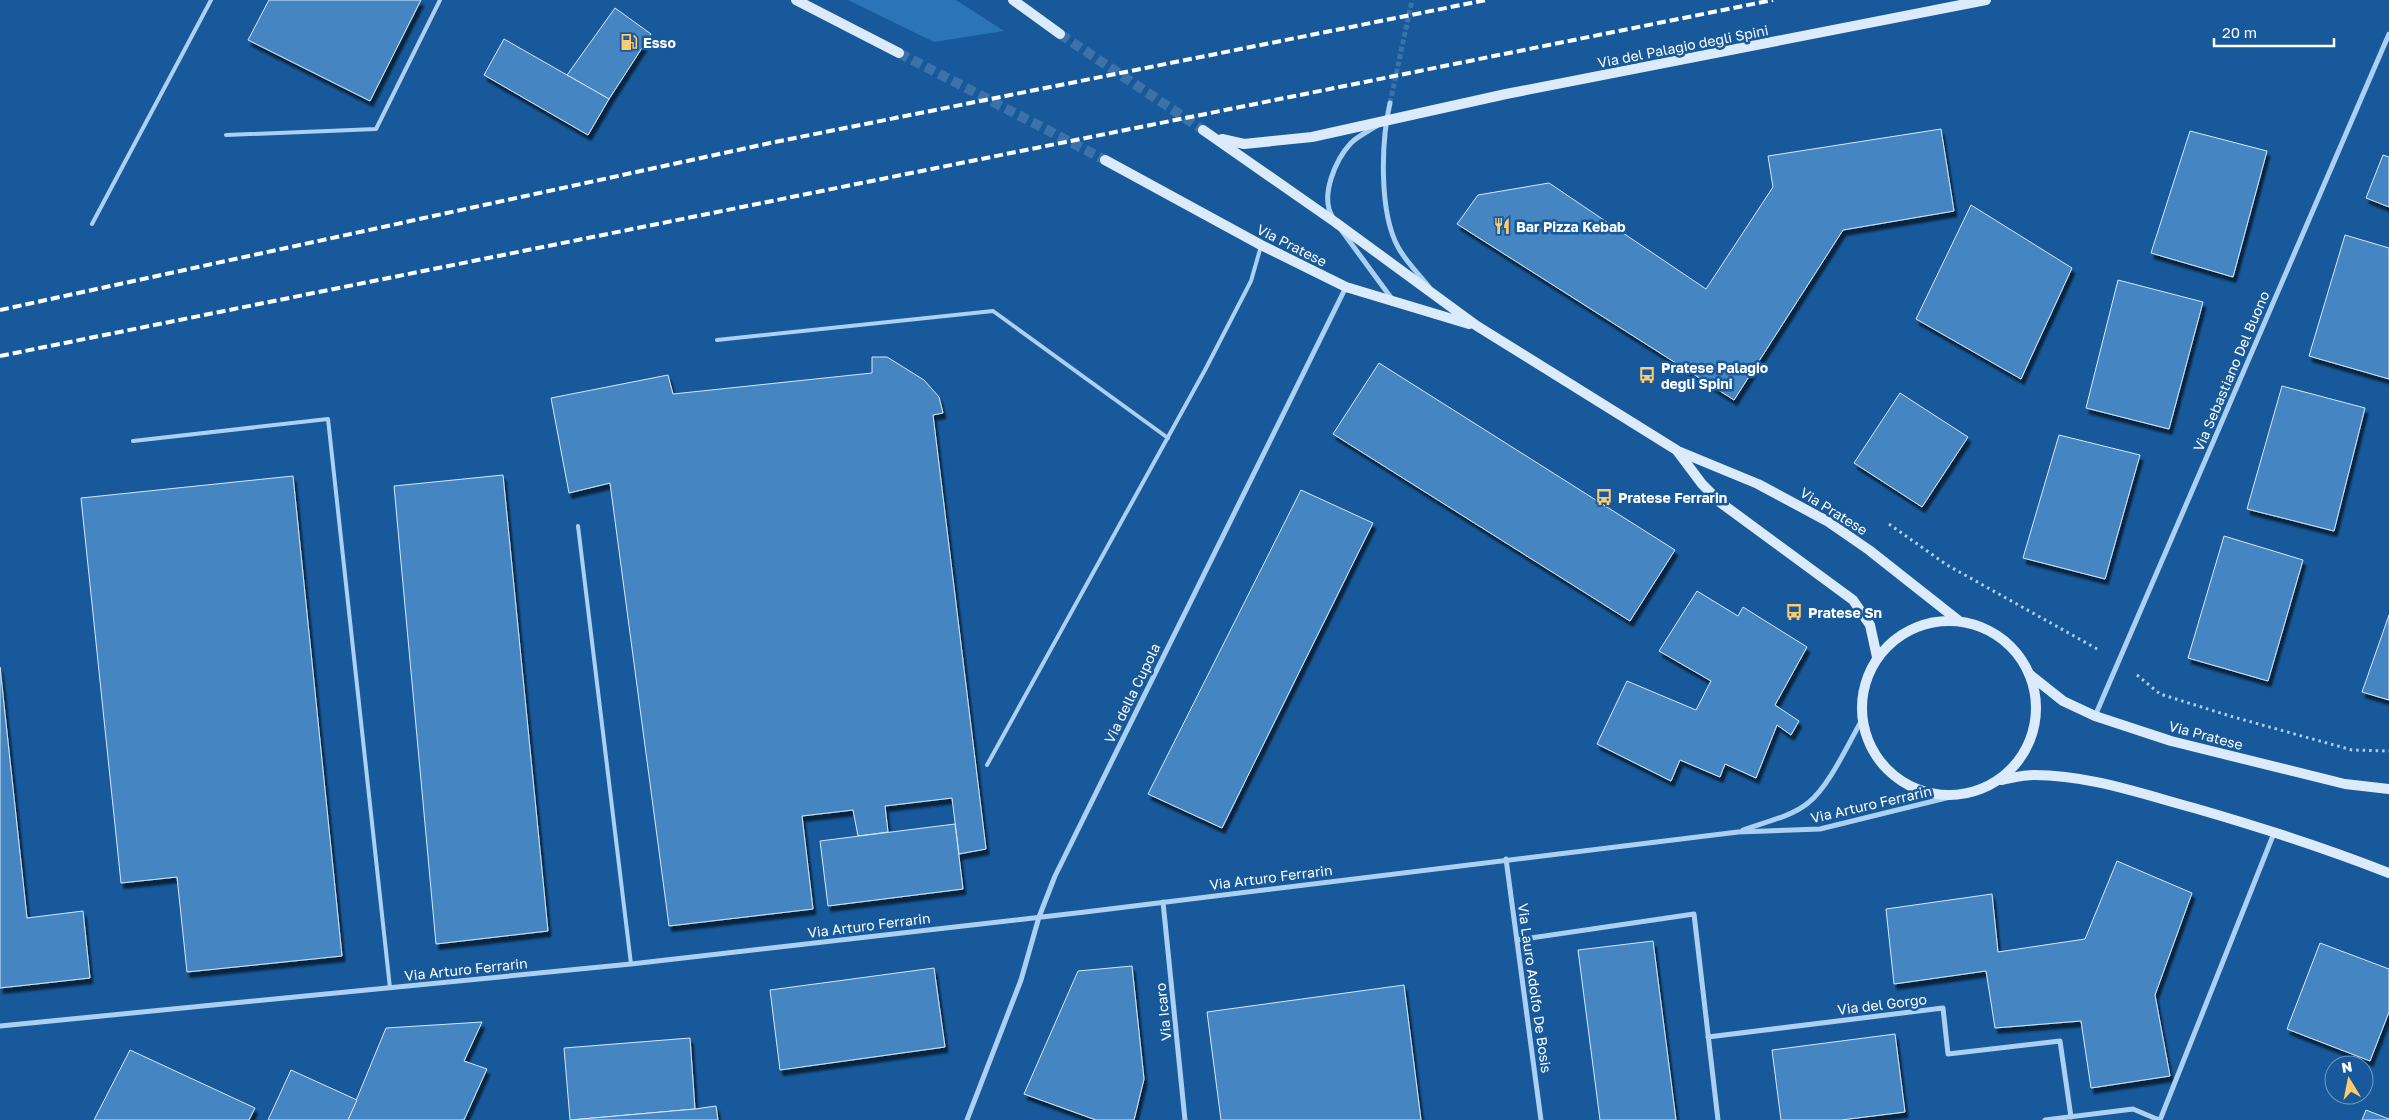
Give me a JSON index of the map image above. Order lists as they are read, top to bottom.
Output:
{
  "streets": {
    "main road": ["Via del Palagio degli Spini", "Via Pratese"],
    "street": [
      "Via Sebastiano Del Buono",
      "Via della Cupola",
      "Via Arturo Ferrarin",
      "Via Lauro Adolfo De Bosis",
      "Via del Gorgo",
      "Via Icaro"
    ]
  },
  "crossings": [
    ["Via del Palagio degli Spini", "Via Pratese"],
    ["Via Pratese", "Via Sebastiano Del Buono"],
    ["Via Pratese", "Via della Cupola"],
    ["Via Pratese", "Via Arturo Ferrarin"],
    ["Via della Cupola", "Via Arturo Ferrarin"],
    ["Via Arturo Ferrarin", "Via Lauro Adolfo De Bosis"],
    ["Via Arturo Ferrarin", "Via Icaro"]
  ],
  "places": {
    "fuel station": ["Esso"],
    "restaurant": ["Bar Pizza Kebab"],
    "bus stop": ["Pratese Palagio degli Spini", "Pratese Ferrarin", "Pratese Sn"]
  },
  "scale_bar": "20 m",
  "north": "top"
}
